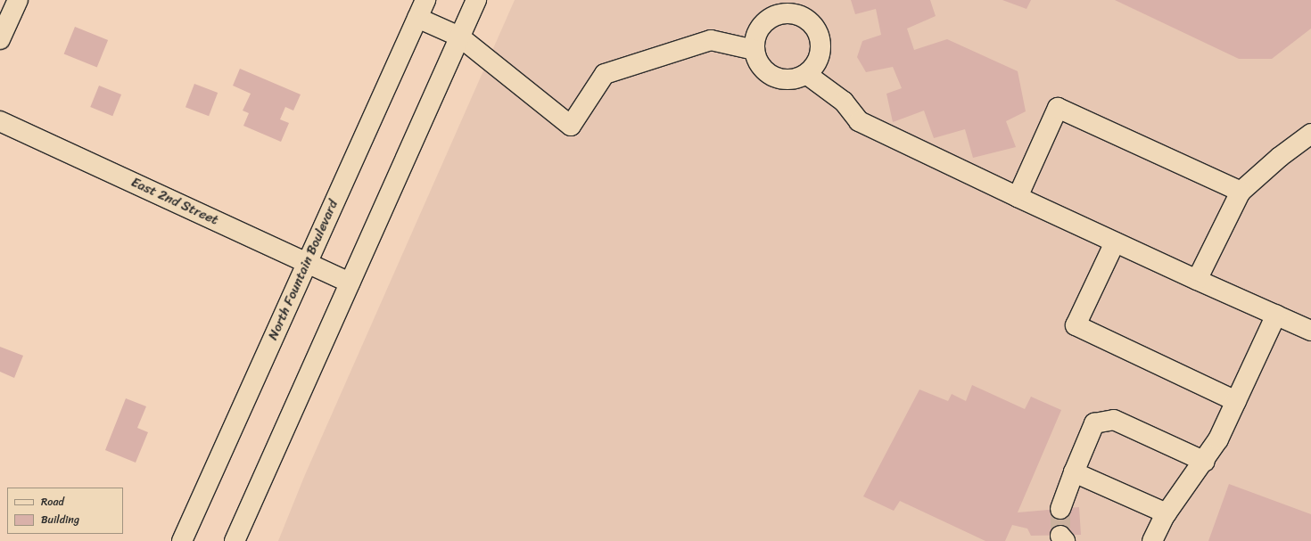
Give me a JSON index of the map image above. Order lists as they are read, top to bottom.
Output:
{
  "streets": {
    "street": ["East 2nd Street", "North Fountain Boulevard"]
  },
  "crossings": [
    ["East 2nd Street", "North Fountain Boulevard"]
  ],
  "legend": ["Road", "Building"]
}
